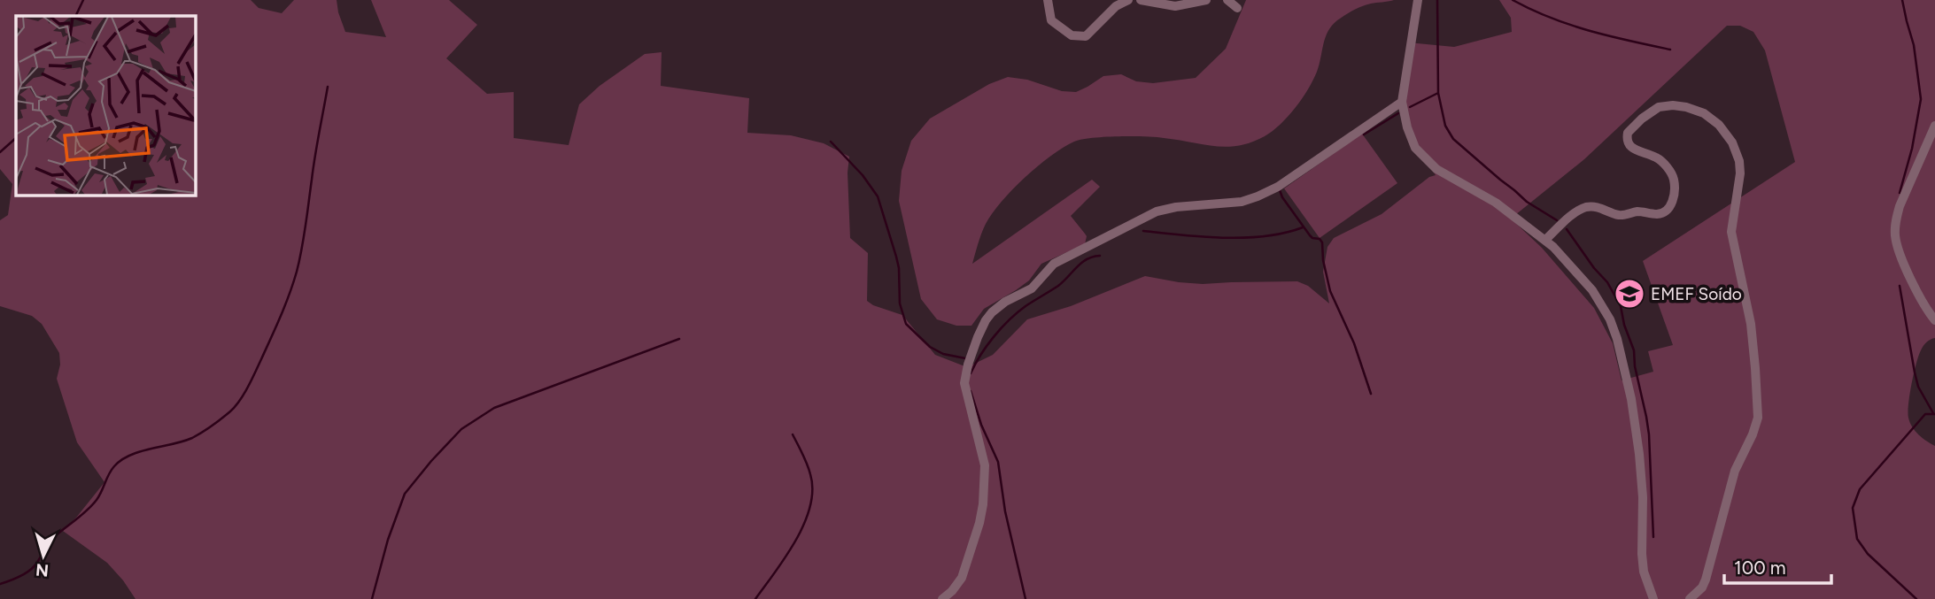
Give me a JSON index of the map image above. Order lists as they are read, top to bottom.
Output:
{
  "places": {
    "school or university": ["EMEF Soído"]
  },
  "scale_bar": "100 m",
  "north": "bottom"
}
